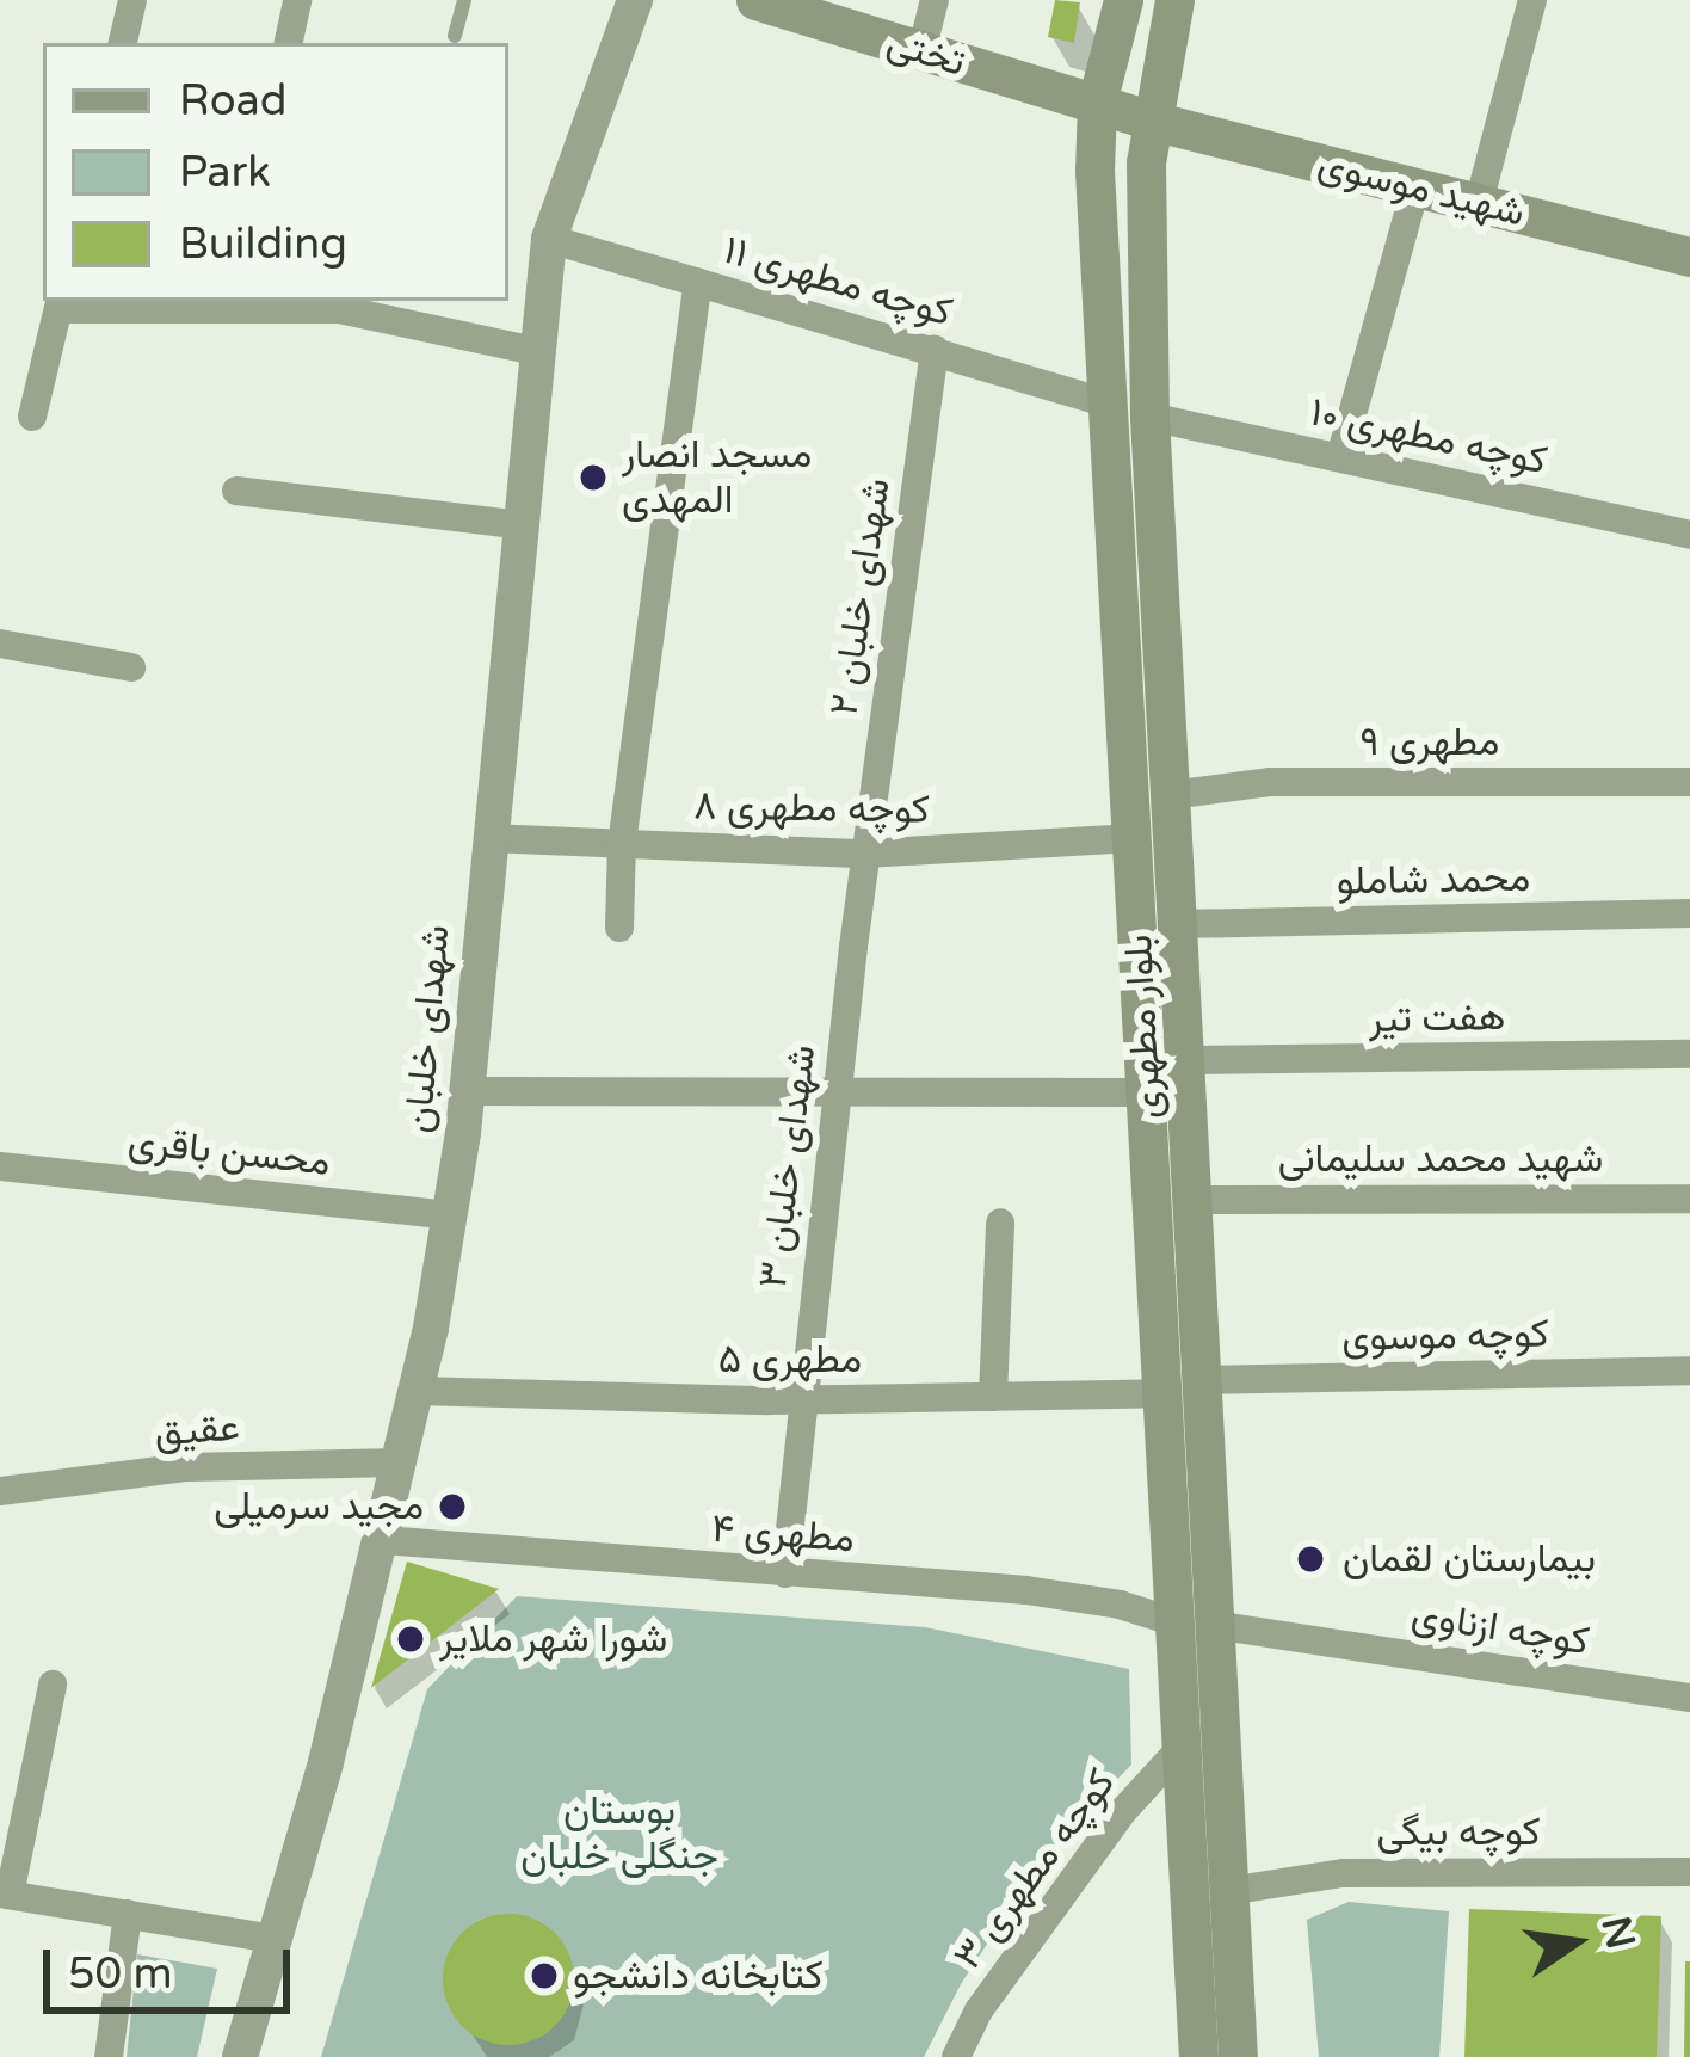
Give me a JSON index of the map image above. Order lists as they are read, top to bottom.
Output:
{
  "streets": {
    "main road": ["تختی", "شهید موسوی", "بلوار مطهری"],
    "street": [
      "کوچه مطهری ۱۱",
      "کوچه مطهری ۱۰",
      "شهدای خلبان ۲",
      "مطهری ۹",
      "کوچه مطهری ۸",
      "محمد شاملو",
      "هفت تیر",
      "شهدای خلبان",
      "محسن باقری",
      "شهید محمد سلیمانی",
      "شهدای خلبان ۳",
      "کوچه موسوی",
      "مطهری ۵",
      "عقیق",
      "مطهری ۴",
      "کوچه ازناوی",
      "کوچه بیگی",
      "کوچه مطهری ۳"
    ]
  },
  "crossings": [
    ["تختی", "شهید موسوی"],
    ["تختی", "بلوار مطهری"],
    ["شهید موسوی", "بلوار مطهری"],
    ["کوچه مطهری ۱۱", "شهدای خلبان ۲"],
    ["کوچه مطهری ۱۱", "بلوار مطهری"],
    ["کوچه مطهری ۱۱", "شهدای خلبان"],
    ["کوچه مطهری ۱۰", "بلوار مطهری"],
    ["شهدای خلبان ۲", "کوچه مطهری ۸"],
    ["شهدای خلبان ۲", "شهدای خلبان ۳"],
    ["مطهری ۹", "بلوار مطهری"],
    ["کوچه مطهری ۸", "بلوار مطهری"],
    ["کوچه مطهری ۸", "شهدای خلبان"],
    ["کوچه مطهری ۸", "شهدای خلبان ۳"],
    ["محمد شاملو", "بلوار مطهری"],
    ["هفت تیر", "بلوار مطهری"],
    ["بلوار مطهری", "شهید محمد سلیمانی"],
    ["بلوار مطهری", "کوچه موسوی"],
    ["بلوار مطهری", "مطهری ۵"],
    ["بلوار مطهری", "مطهری ۴"],
    ["بلوار مطهری", "کوچه ازناوی"],
    ["بلوار مطهری", "کوچه بیگی"],
    ["بلوار مطهری", "کوچه مطهری ۳"],
    ["شهدای خلبان", "محسن باقری"],
    ["شهدای خلبان", "مطهری ۵"],
    ["شهدای خلبان", "عقیق"],
    ["شهدای خلبان", "مطهری ۴"],
    ["شهدای خلبان ۳", "مطهری ۵"],
    ["شهدای خلبان ۳", "مطهری ۴"],
    ["کوچه موسوی", "مطهری ۵"],
    ["مطهری ۴", "کوچه ازناوی"]
  ],
  "parks": ["بوستان جنگلی خلبان"],
  "places": [
    "مسجد انصار المهدی",
    "مجید سرمیلی",
    "بیمارستان لقمان",
    "شورا شهر ملایر",
    "کتابخانه دانشجو"
  ],
  "legend": ["Road", "Park", "Building"],
  "scale_bar": "50 m",
  "north": "right"
}
